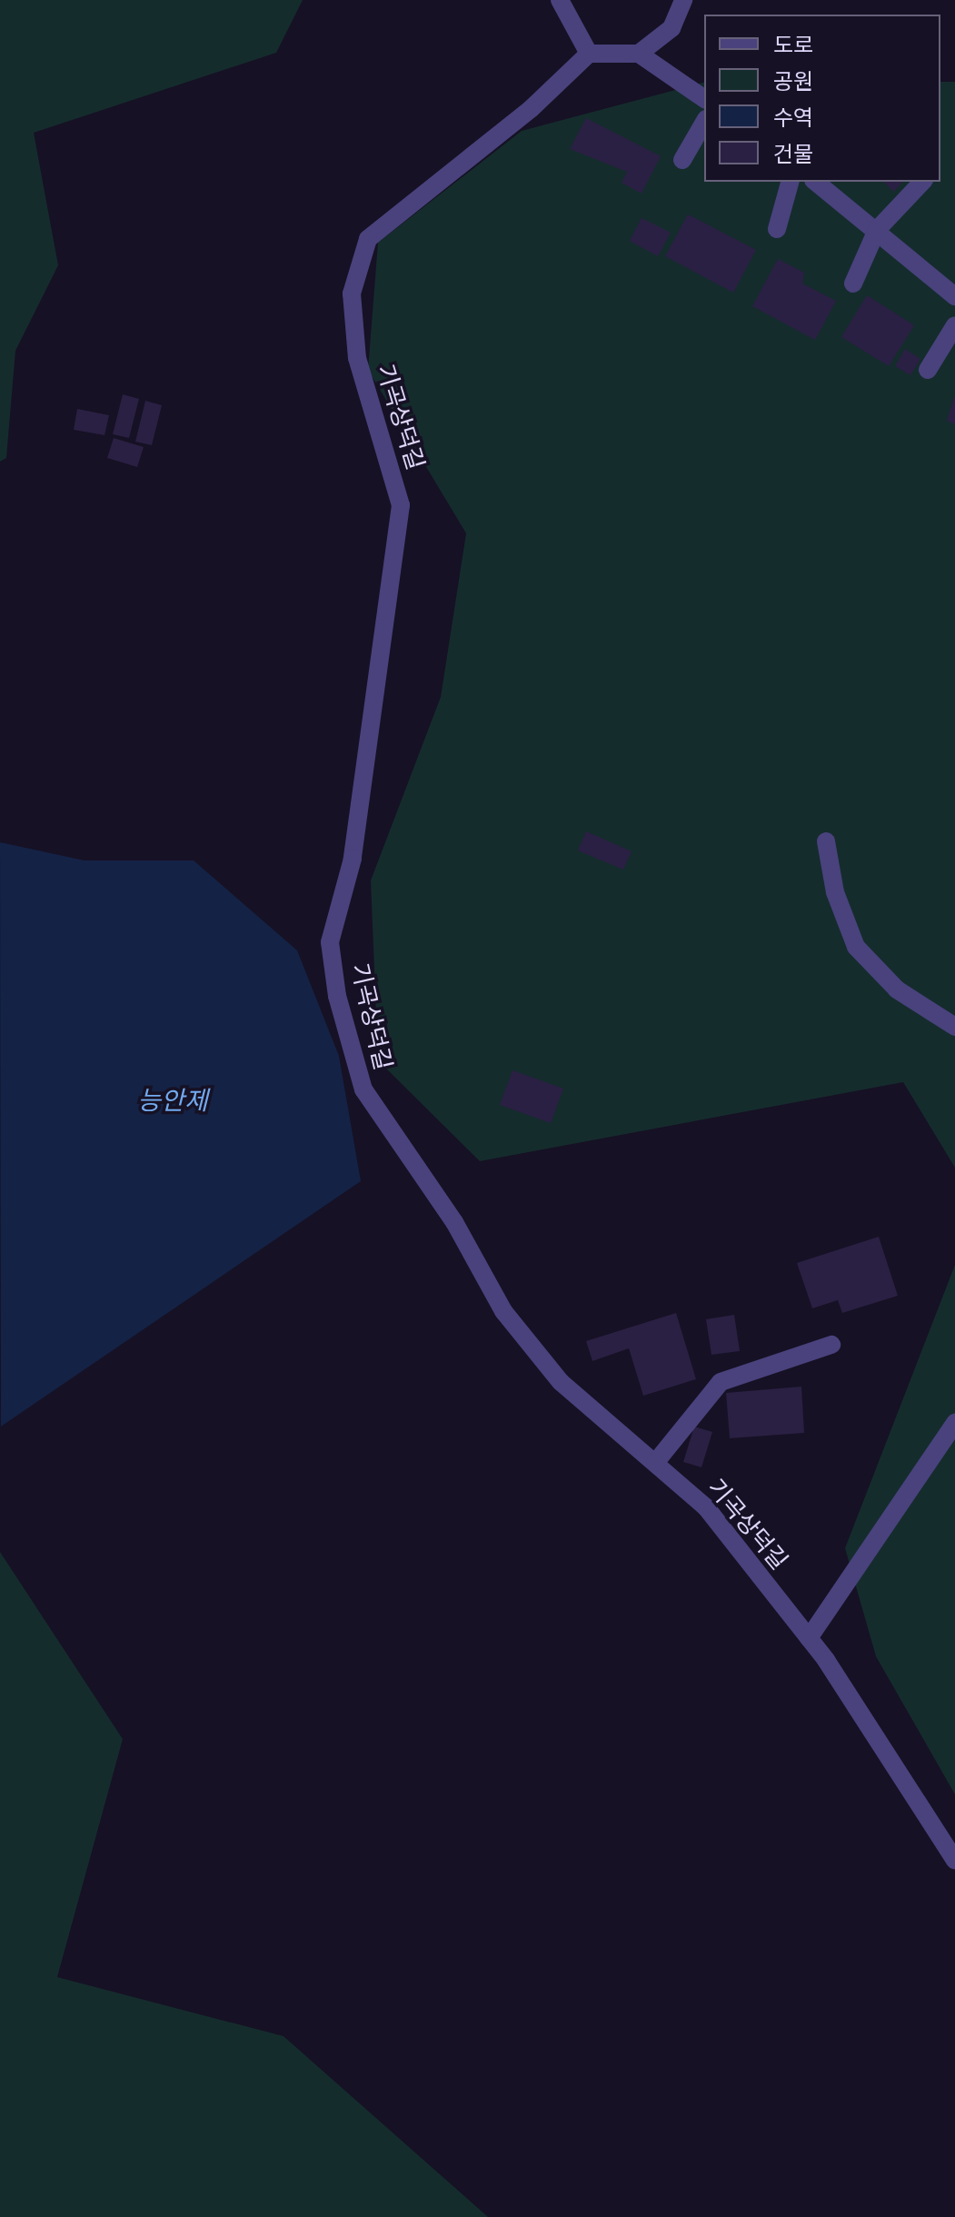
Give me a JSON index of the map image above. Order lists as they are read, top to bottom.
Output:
{
  "streets": {
    "street": ["기곡상덕길"]
  },
  "water": ["능안제"],
  "legend": [
    "도로",
    "공원",
    "수역",
    "건물"
  ]
}
